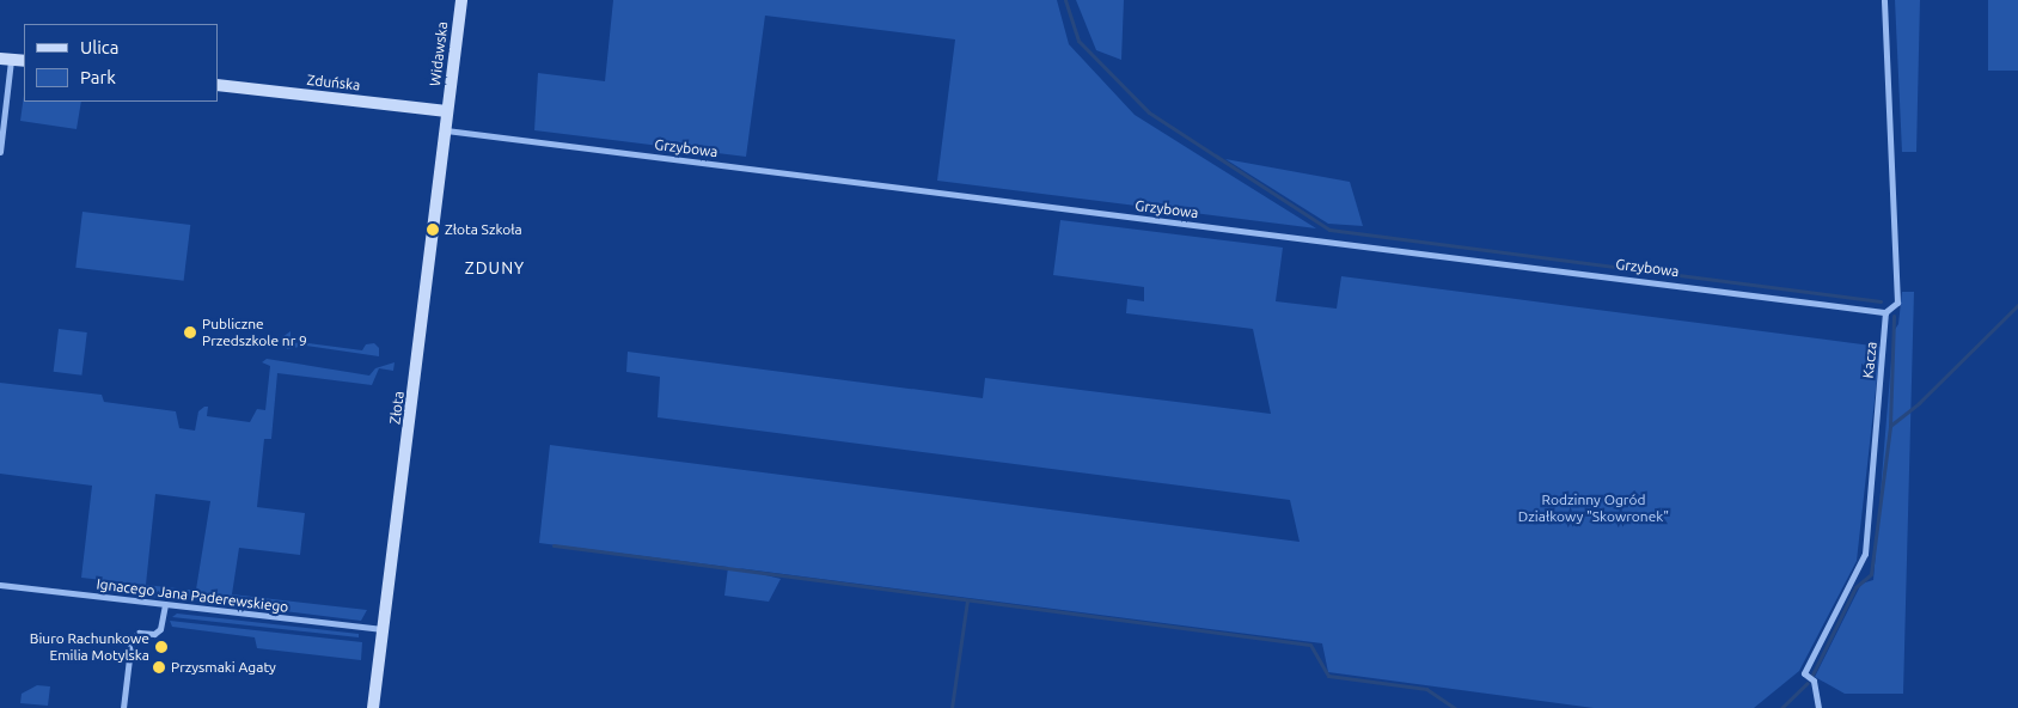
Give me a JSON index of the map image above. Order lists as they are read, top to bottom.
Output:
{
  "streets": {
    "street": [
      "Widawska",
      "Zduńska",
      "Grzybowa",
      "Kacza",
      "Złota",
      "Ignacego Jana Paderewskiego"
    ]
  },
  "crossings": [
    ["Widawska", "Zduńska"],
    ["Widawska", "Złota"],
    ["Zduńska", "Złota"],
    ["Grzybowa", "Kacza"],
    ["Grzybowa", "Złota"],
    ["Złota", "Ignacego Jana Paderewskiego"]
  ],
  "districts": ["ZDUNY"],
  "parks": ["Rodzinny Ogród Działkowy \"Skowronek\""],
  "places": [
    "Złota Szkoła",
    "Publiczne Przedszkole nr 9",
    "Biuro Rachunkowe Emilia Motylska",
    "Przysmaki Agaty"
  ],
  "legend": ["Ulica", "Park"]
}
